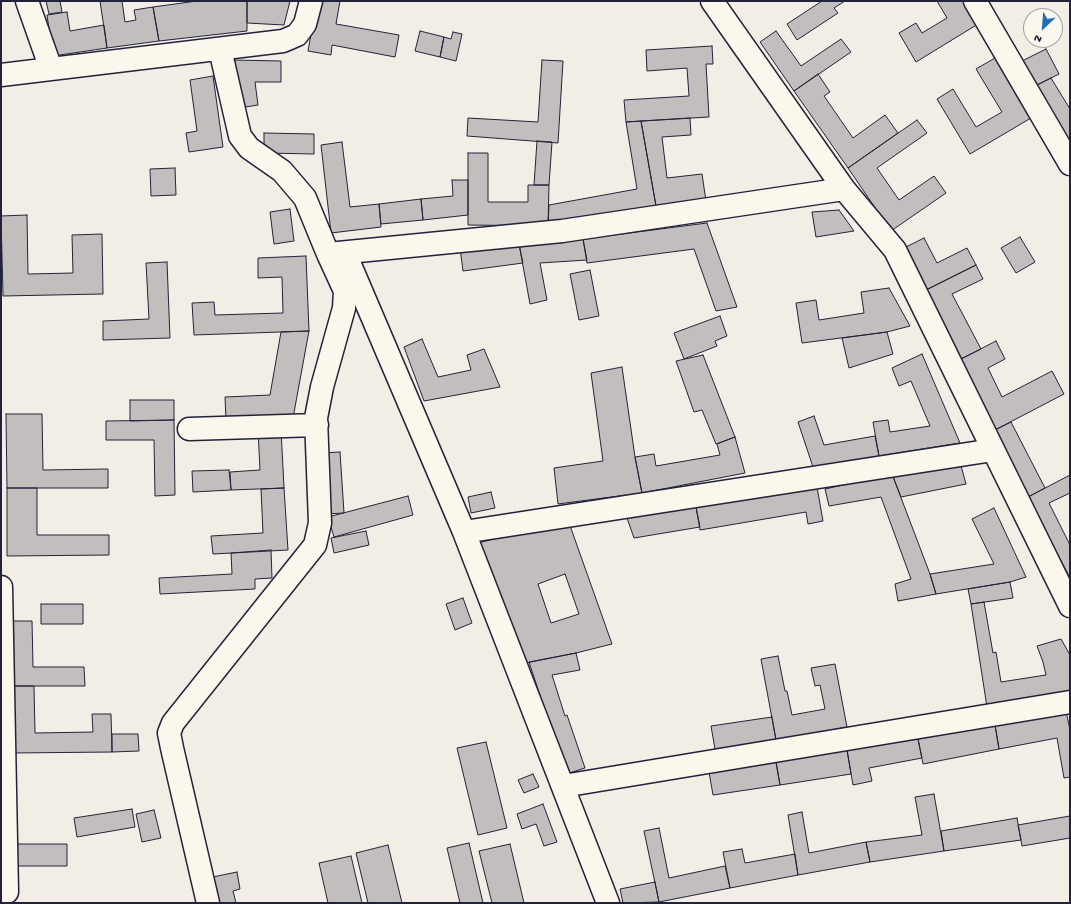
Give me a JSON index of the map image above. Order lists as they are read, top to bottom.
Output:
{
  "north": "bottom left"
}
